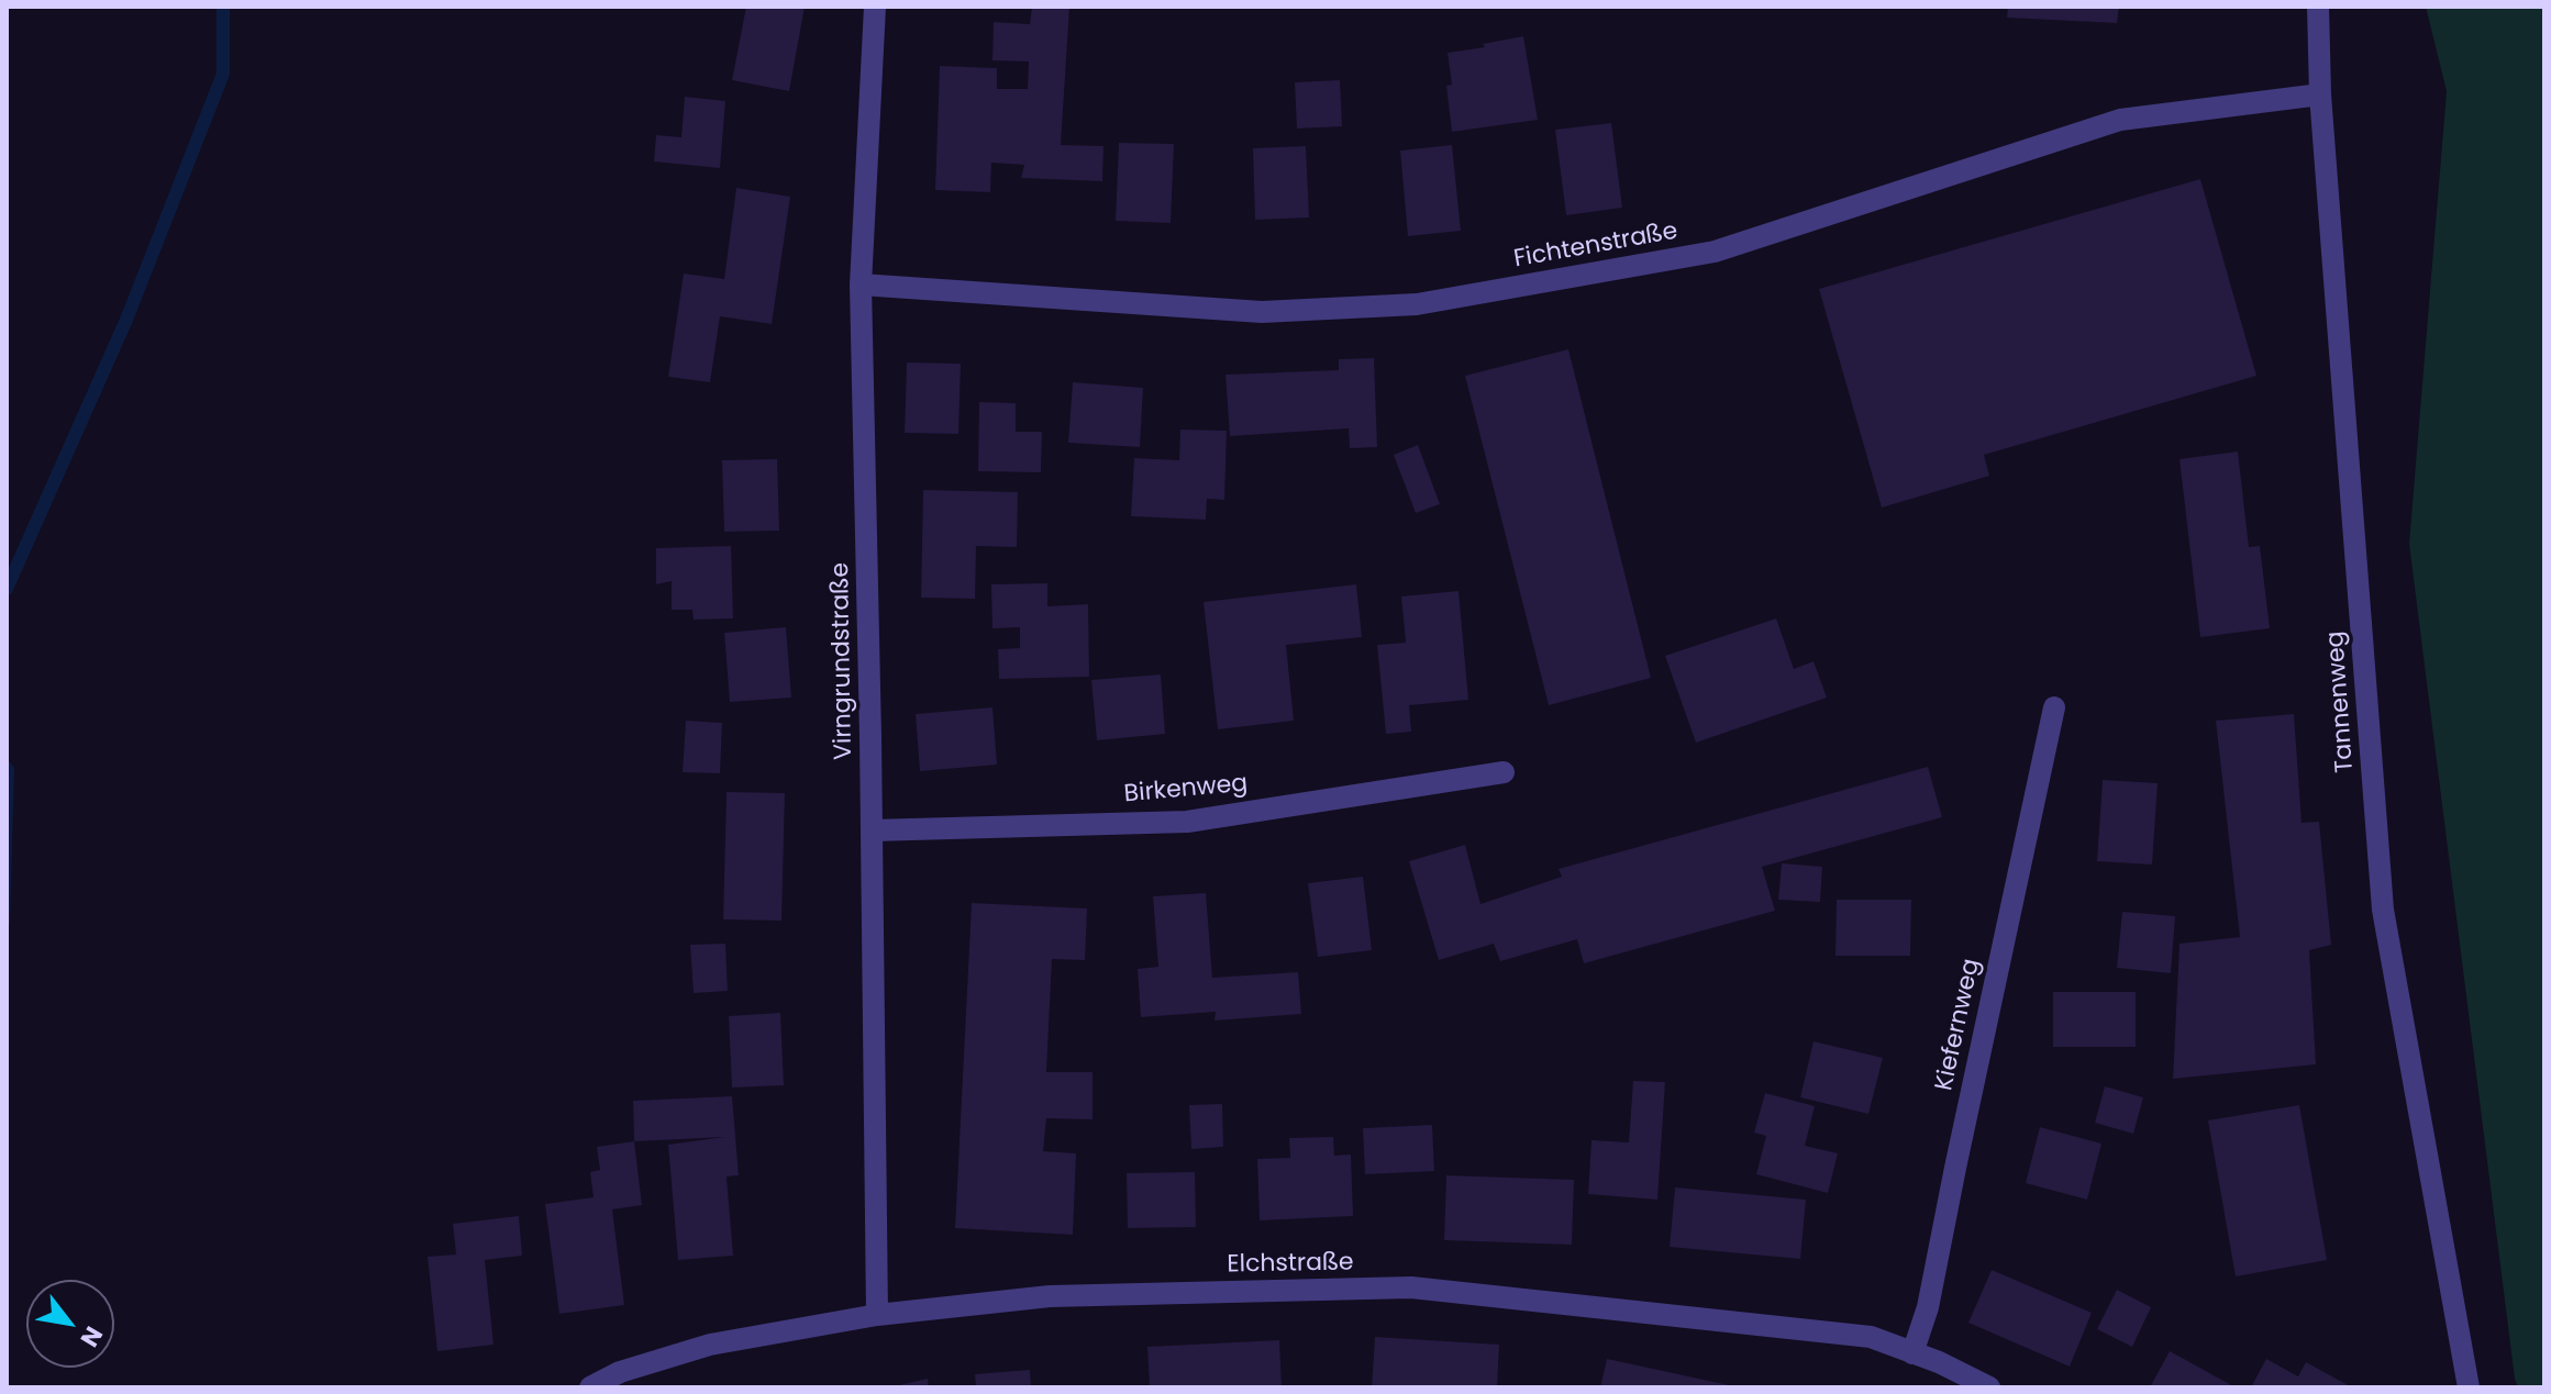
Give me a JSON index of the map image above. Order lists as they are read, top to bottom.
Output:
{
  "streets": {
    "street": [
      "Fichtenstraße",
      "Virngrundstraße",
      "Tannenweg",
      "Birkenweg",
      "Kiefernweg",
      "Elchstraße"
    ]
  },
  "crossings": [
    ["Fichtenstraße", "Virngrundstraße"],
    ["Fichtenstraße", "Tannenweg"],
    ["Virngrundstraße", "Birkenweg"],
    ["Virngrundstraße", "Elchstraße"],
    ["Kiefernweg", "Elchstraße"]
  ],
  "north": "bottom right"
}
